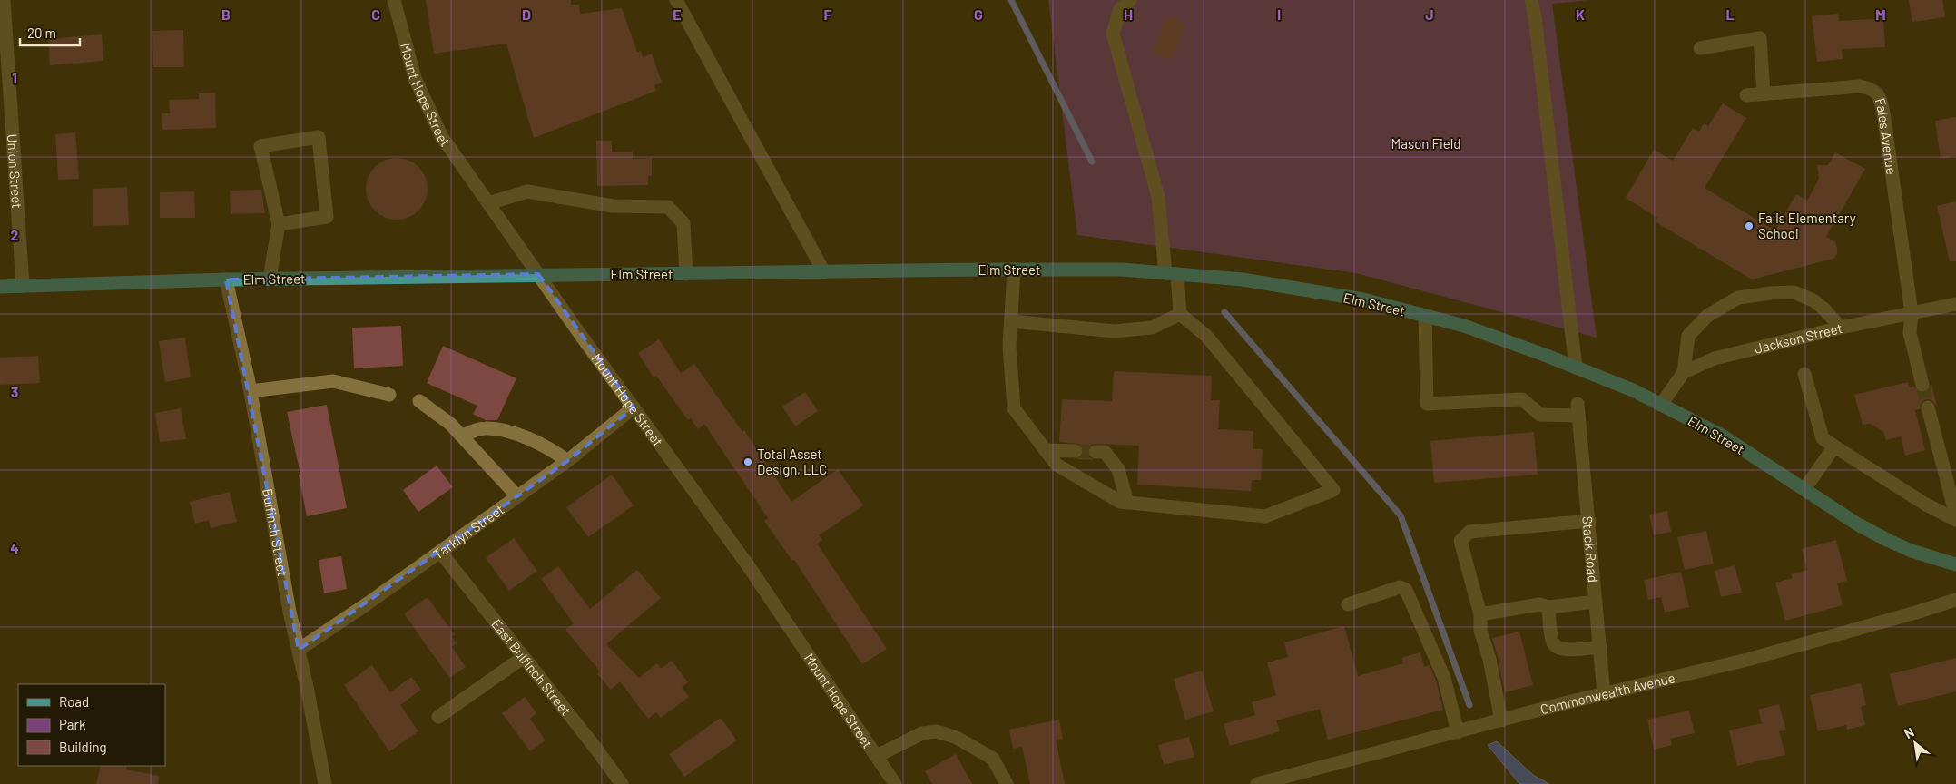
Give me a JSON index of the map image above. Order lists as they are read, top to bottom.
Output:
{
  "streets": {
    "main road": ["Elm Street"],
    "street": [
      "Mount Hope Street",
      "Fales Avenue",
      "Union Street",
      "Jackson Street",
      "Bulfinch Street",
      "Tarklyn Street",
      "Stack Road",
      "East Bulfinch Street",
      "Commonwealth Avenue"
    ]
  },
  "crossings": [
    ["Mount Hope Street", "Elm Street"],
    ["Mount Hope Street", "Tarklyn Street"],
    ["Fales Avenue", "Jackson Street"],
    ["Union Street", "Elm Street"],
    ["Elm Street", "Bulfinch Street"],
    ["Elm Street", "Stack Road"],
    ["Bulfinch Street", "Tarklyn Street"],
    ["Tarklyn Street", "East Bulfinch Street"],
    ["Stack Road", "Commonwealth Avenue"]
  ],
  "parks": ["Mason Field"],
  "places": ["Falls Elementary School", "Total Asset Design, LLC"],
  "legend": ["Road", "Park", "Building"],
  "scale_bar": "20 m",
  "north": "top left",
  "grid": {
    "columns": [
      "B",
      "C",
      "D",
      "E",
      "F",
      "G",
      "H",
      "I",
      "J",
      "K",
      "L",
      "M"
    ],
    "rows": [
      "1",
      "2",
      "3",
      "4"
    ]
  }
}
